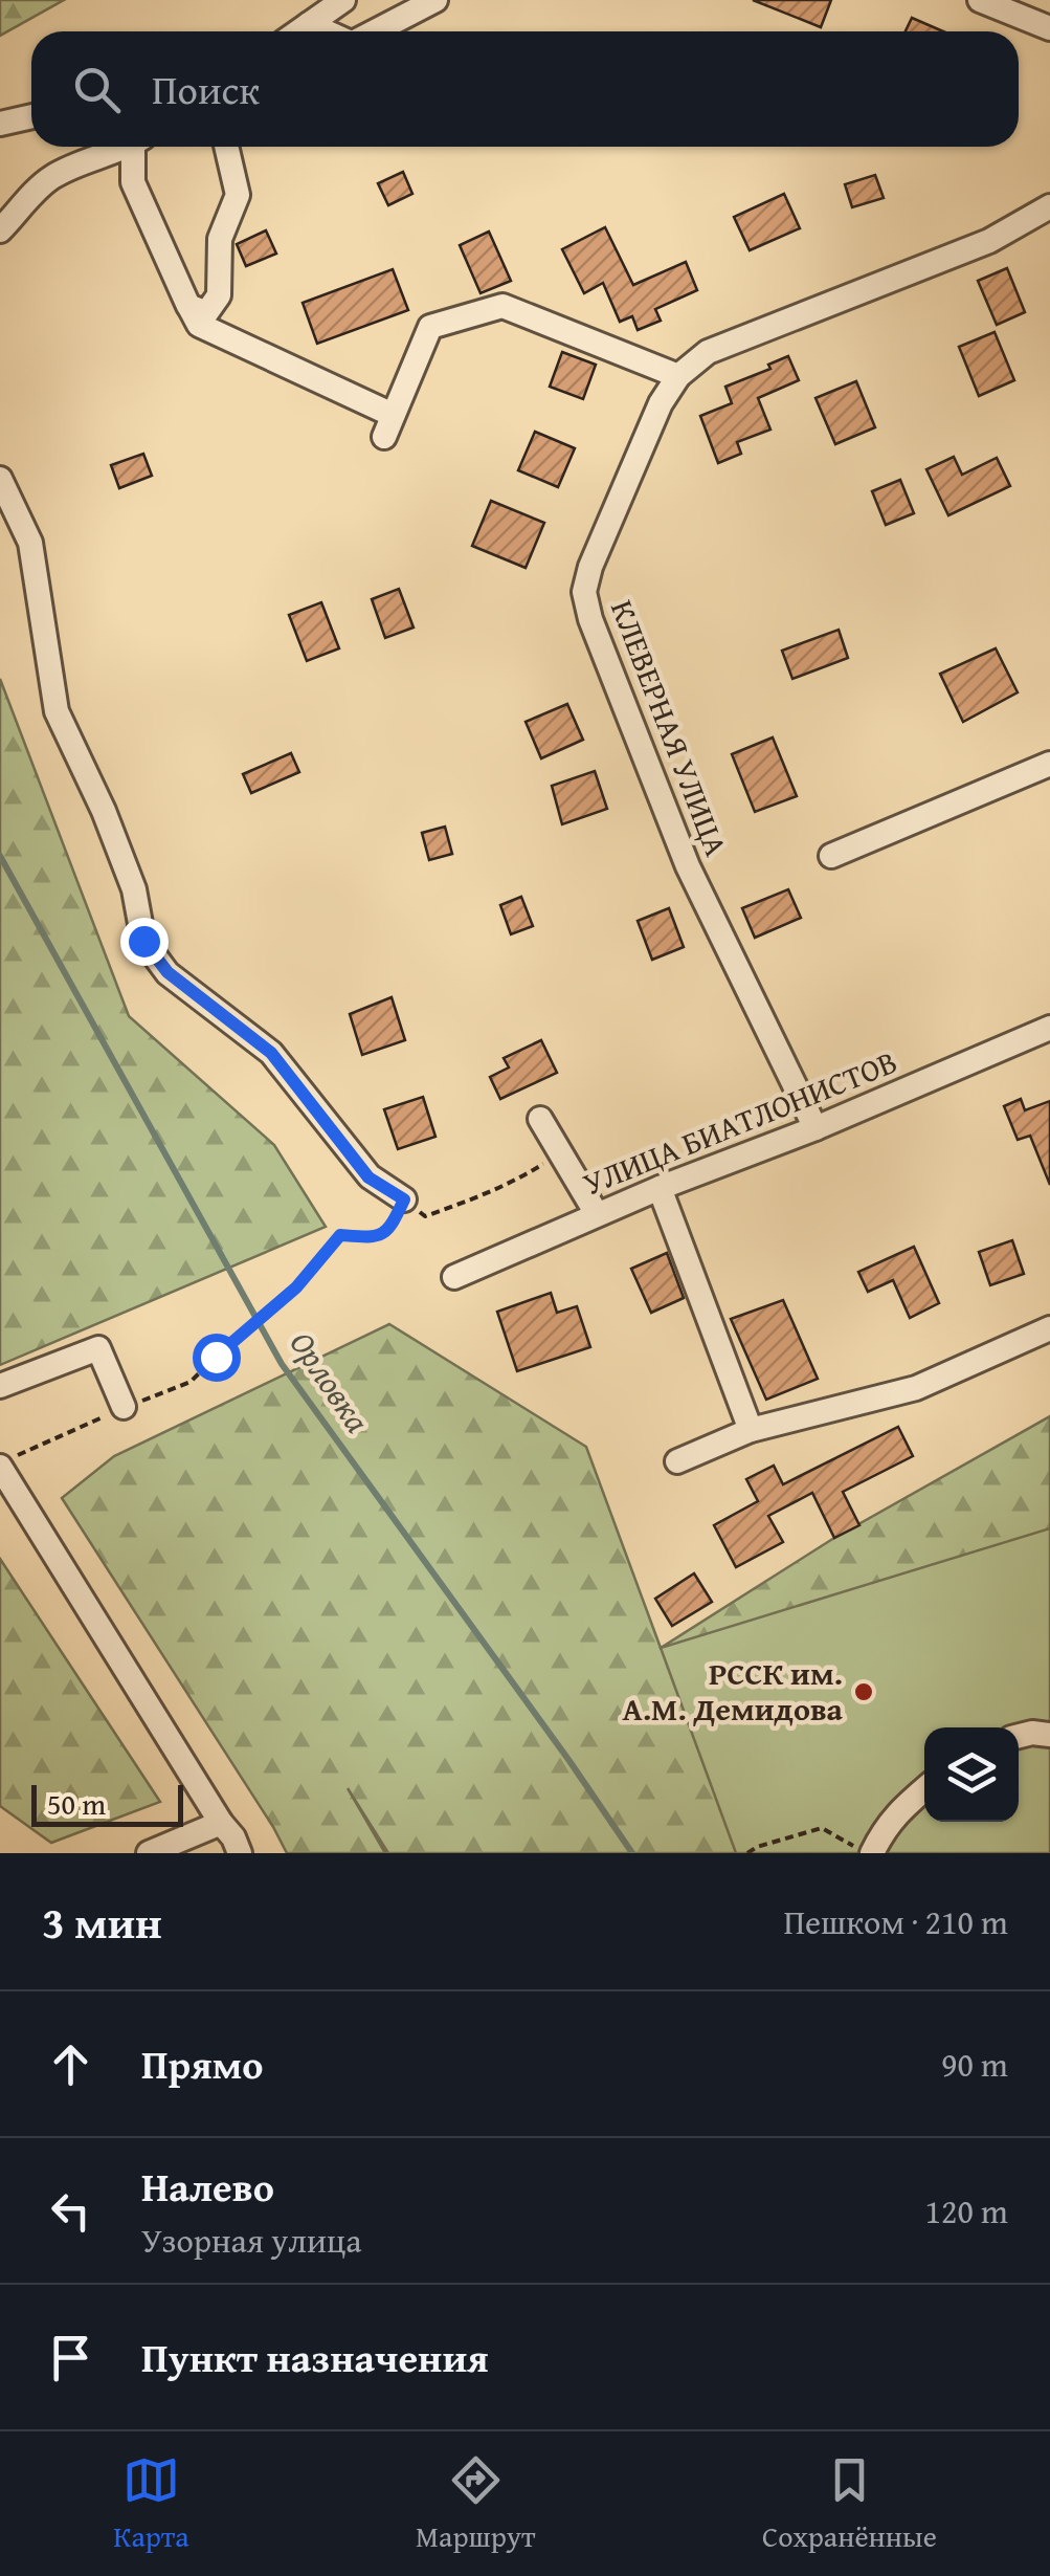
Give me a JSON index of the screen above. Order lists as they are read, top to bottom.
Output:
{
  "streets": {
    "street": ["КЛЕВЕРНАЯ УЛИЦА", "УЛИЦА БИАТЛОНИСТОВ"]
  },
  "crossings": [
    ["КЛЕВЕРНАЯ УЛИЦА", "УЛИЦА БИАТЛОНИСТОВ"]
  ],
  "water": ["Орловка"],
  "places": ["РССК им. А.М. Демидова"],
  "scale_bar": "50 m",
  "page": {
    "search": "Поиск",
    "scale": "50 m",
    "heading": ["3 мин", "Пешком · 210 m"],
    "list": [
      ["Прямо", "90 m"],
      ["Налево", "Узорная улица", "120 m"],
      "Пункт назначения"
    ],
    "nav": ["Карта", "Маршрут", "Сохранённые"]
  }
}
